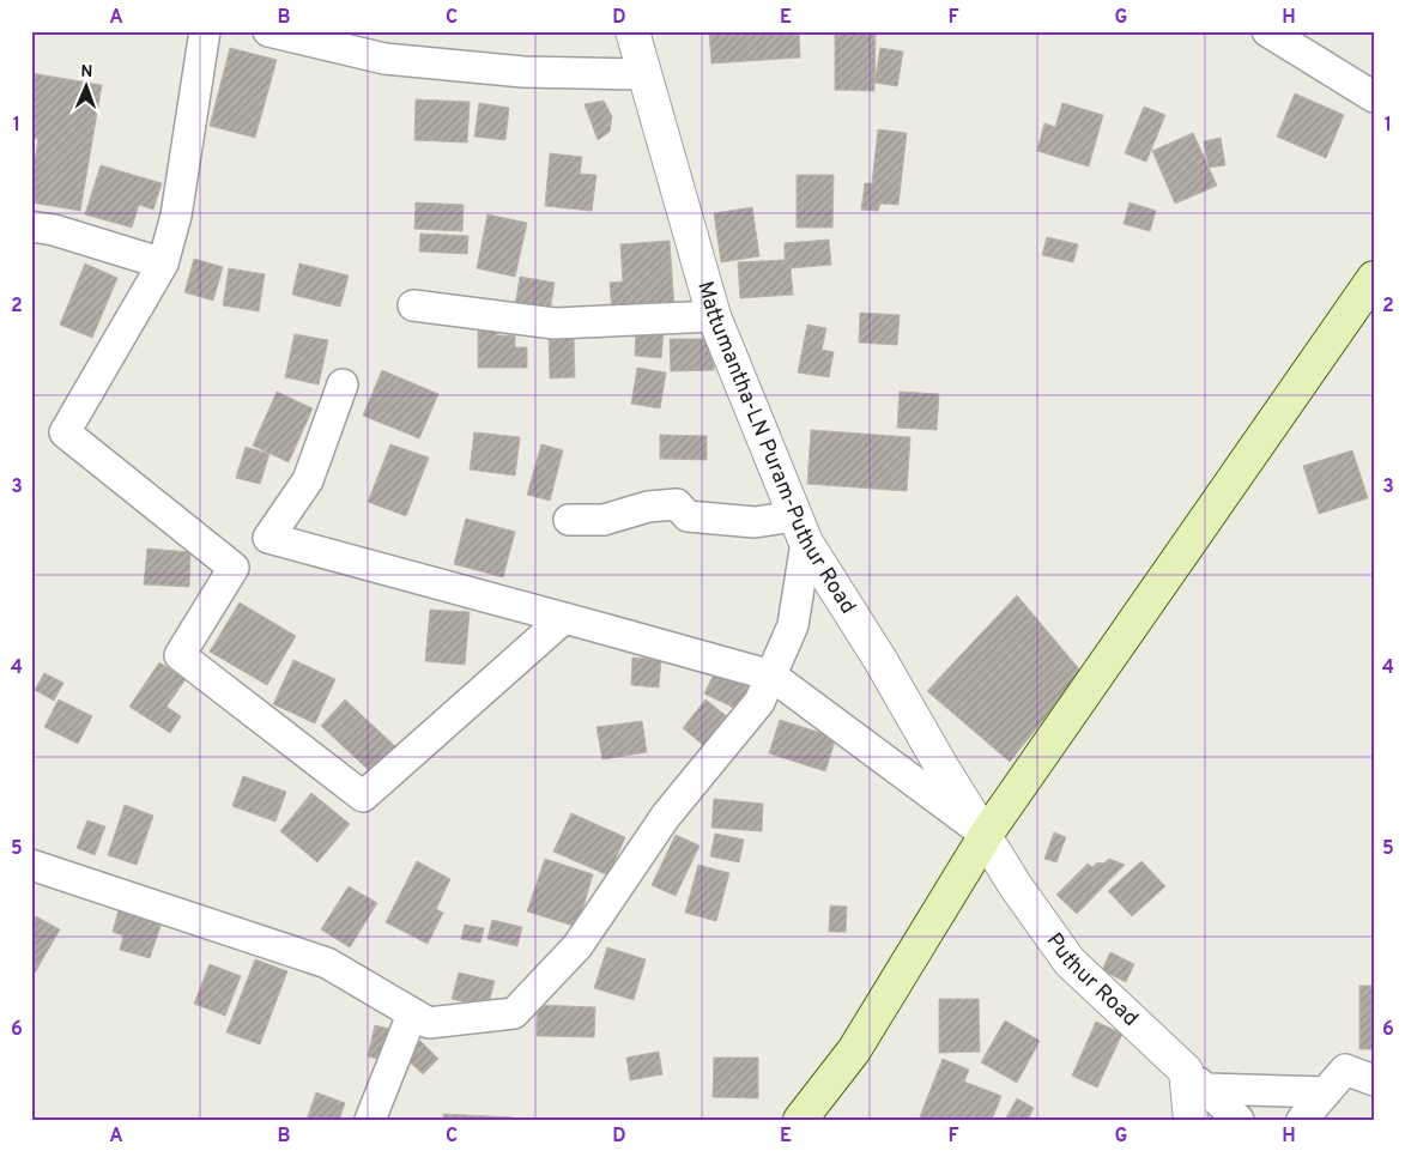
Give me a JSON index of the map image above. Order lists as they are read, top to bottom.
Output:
{
  "streets": {
    "street": ["Mattumantha-LN Puram-Puthur Road", "Puthur Road"]
  },
  "crossings": [
    ["Mattumantha-LN Puram-Puthur Road", "Puthur Road"]
  ],
  "north": "top",
  "grid": {
    "columns": [
      "A",
      "B",
      "C",
      "D",
      "E",
      "F",
      "G",
      "H"
    ],
    "rows": [
      "1",
      "2",
      "3",
      "4",
      "5",
      "6"
    ]
  }
}
